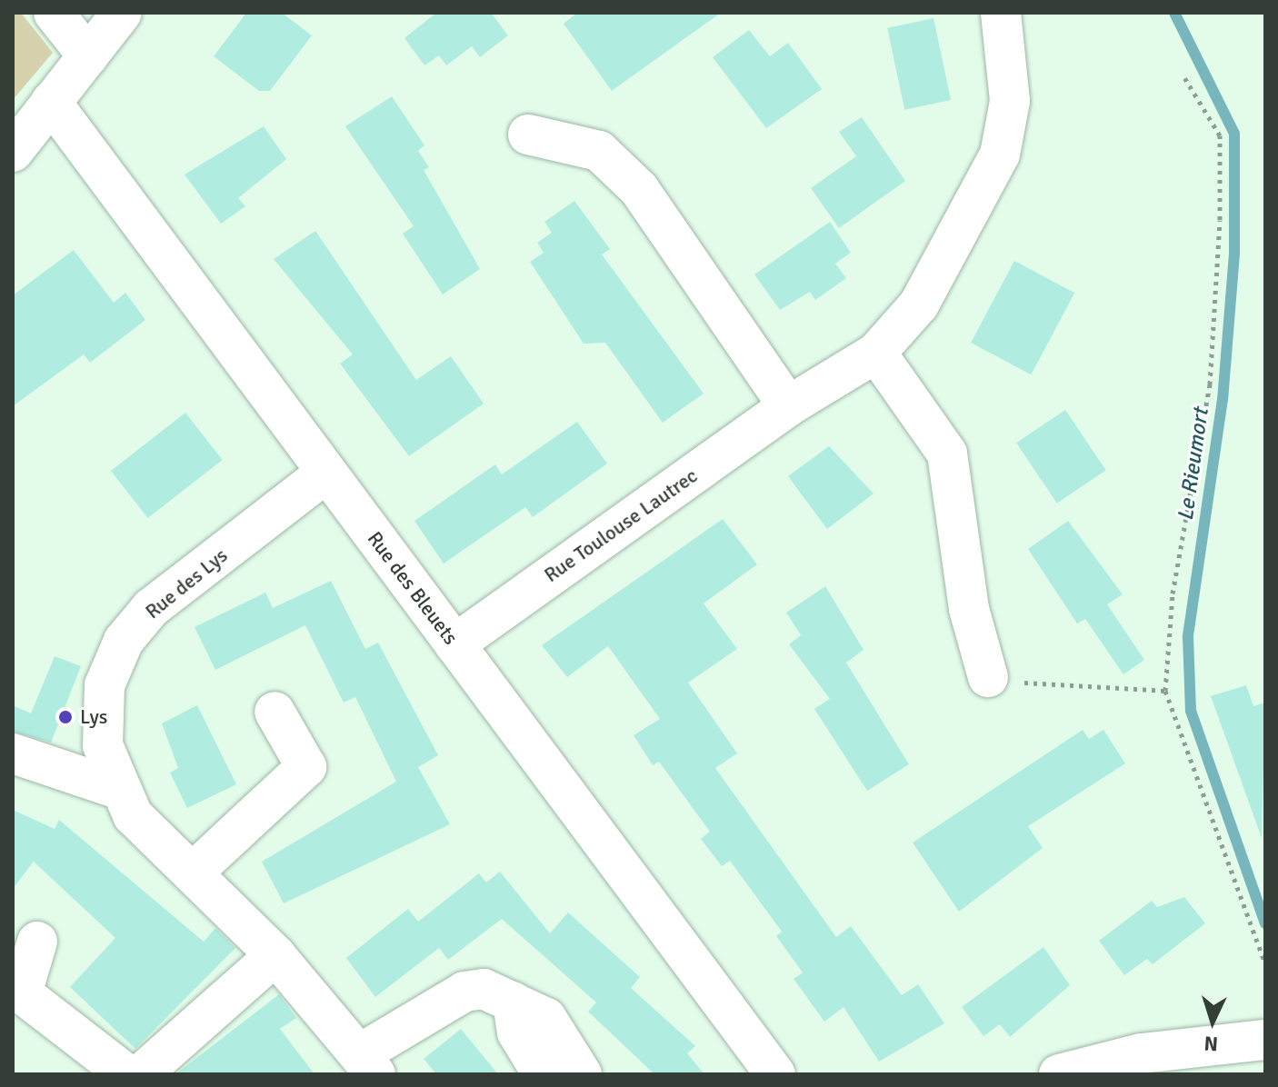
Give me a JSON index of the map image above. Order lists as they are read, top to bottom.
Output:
{
  "streets": {
    "street": ["Rue Toulouse Lautrec", "Rue des Lys", "Rue des Bleuets"]
  },
  "crossings": [
    ["Rue Toulouse Lautrec", "Rue des Bleuets"],
    ["Rue des Lys", "Rue des Bleuets"]
  ],
  "water": ["Le Rieumort"],
  "places": ["Lys"],
  "north": "bottom"
}
